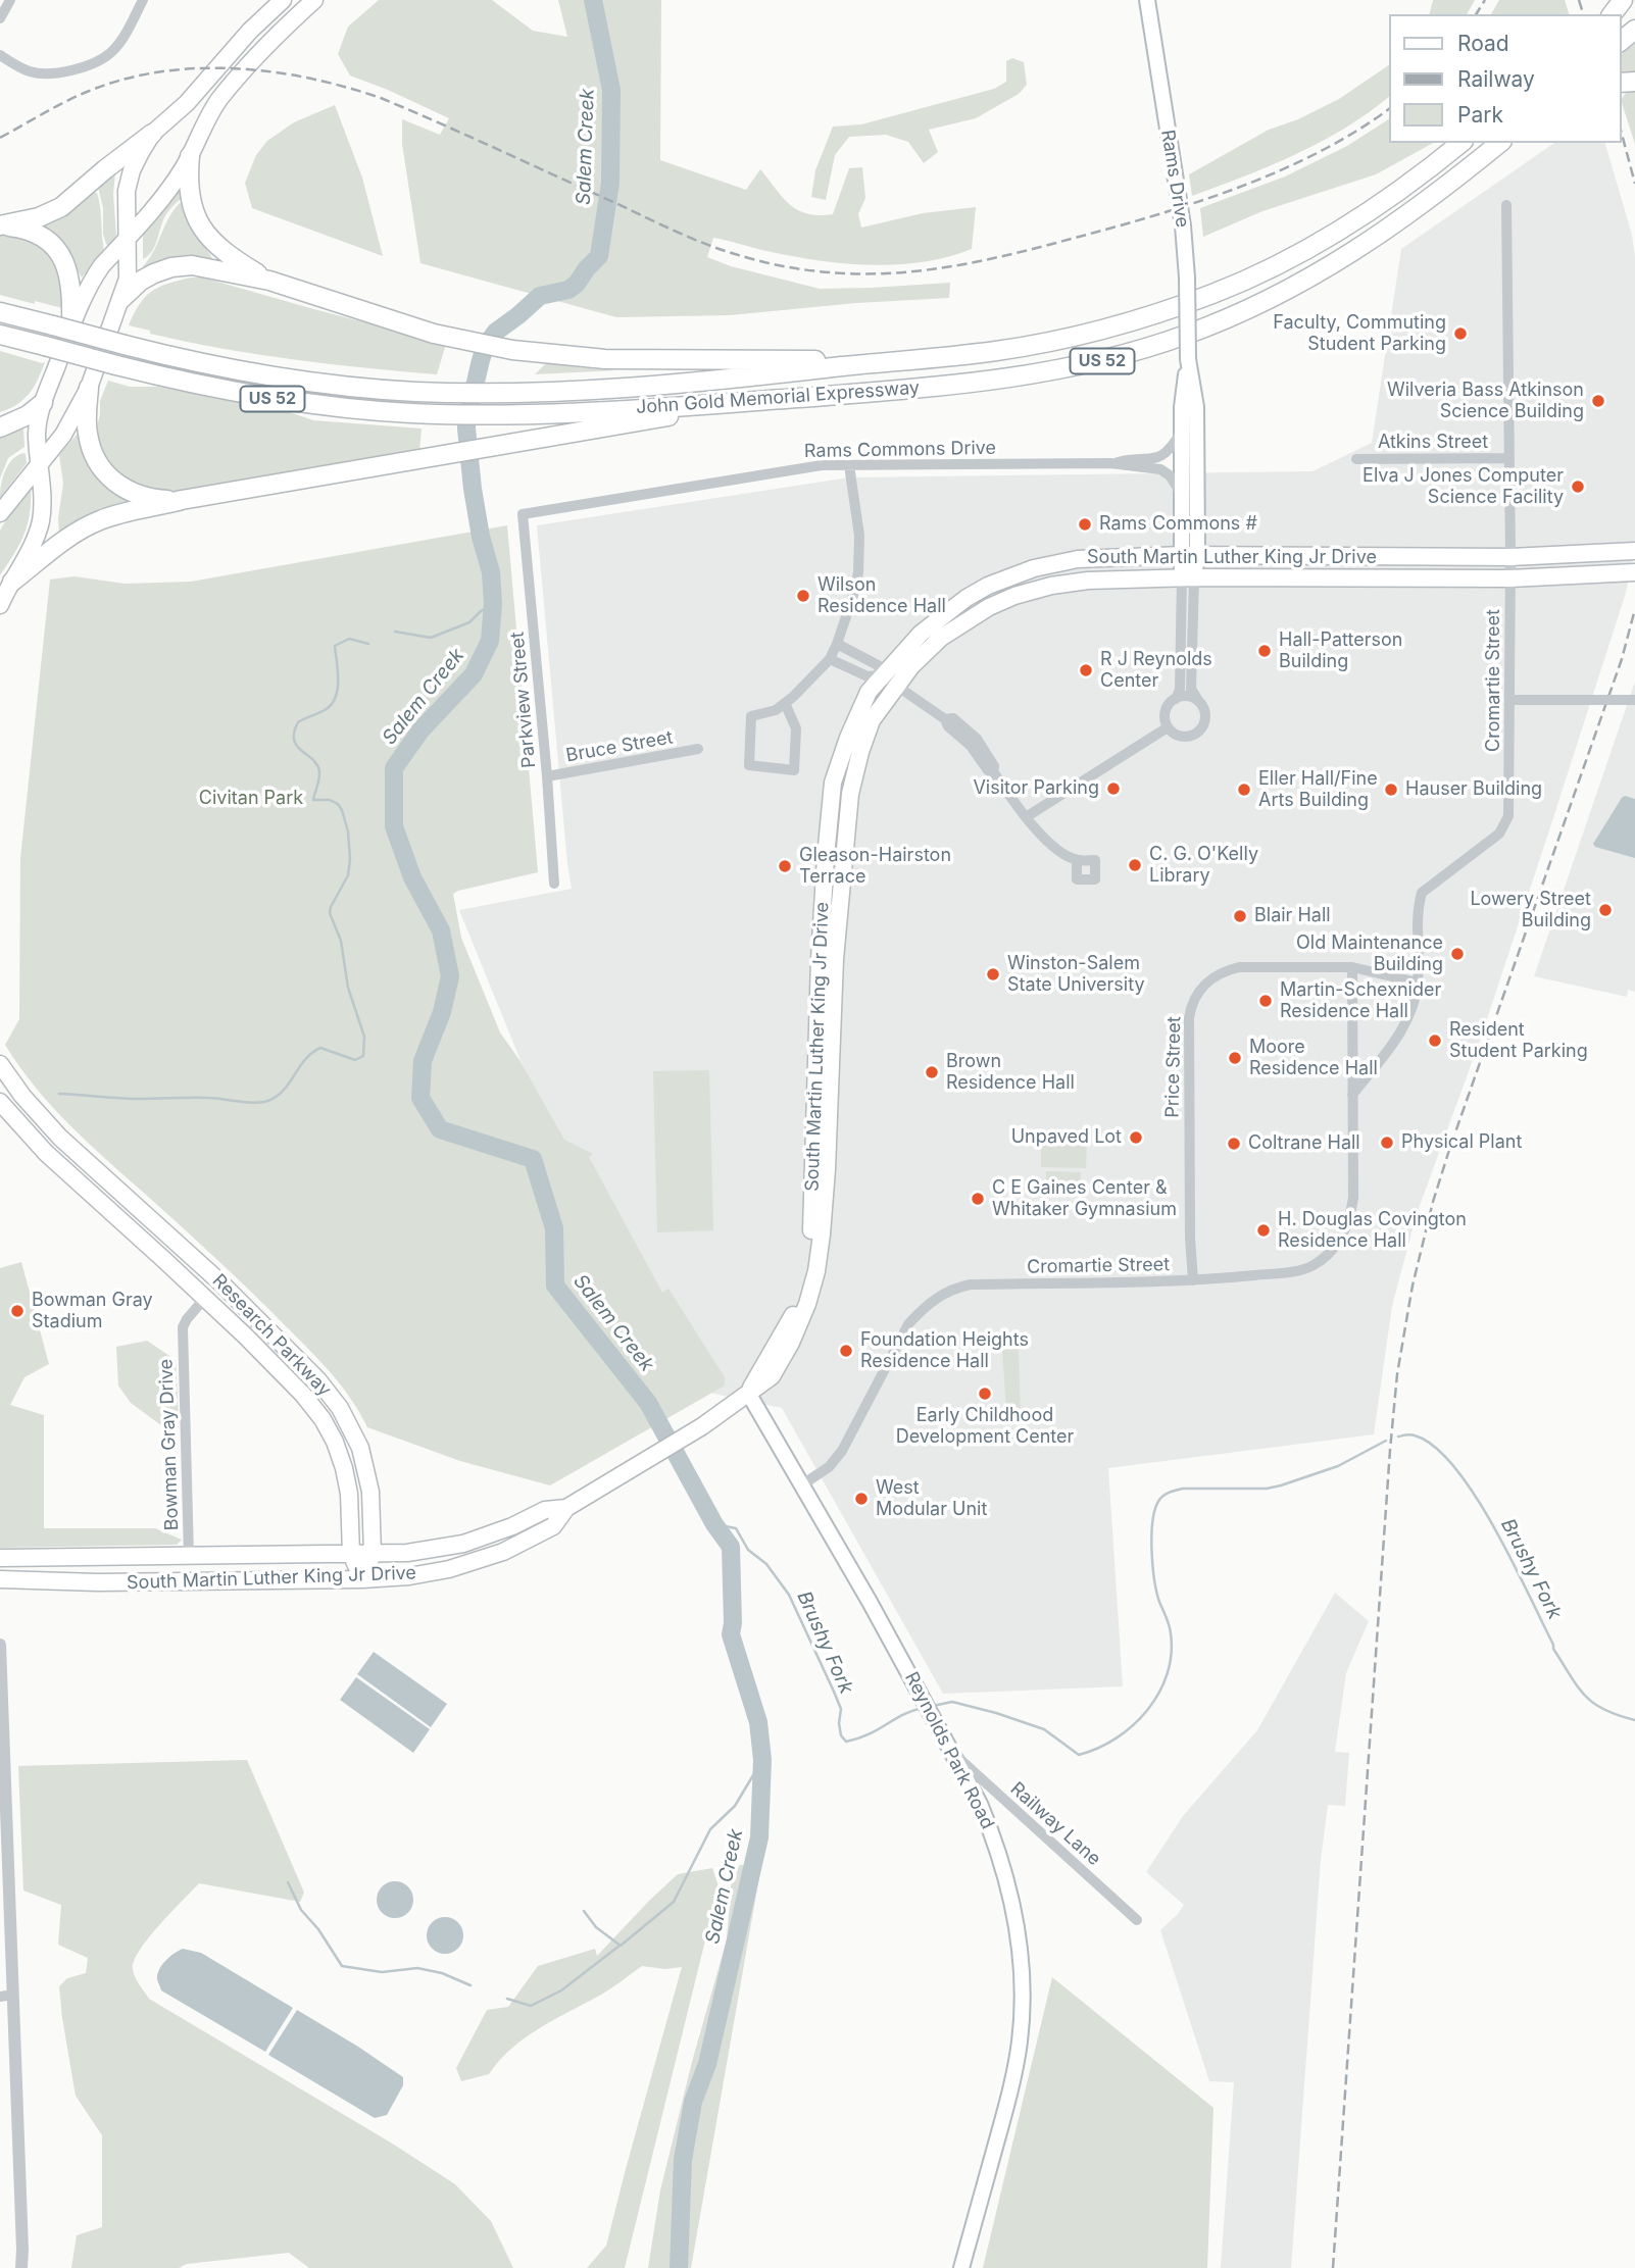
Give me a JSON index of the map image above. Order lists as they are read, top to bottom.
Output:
{
  "streets": {
    "highway": ["US 52", "John Gold Memorial Expressway"],
    "main road": [
      "Rams Drive",
      "South Martin Luther King Jr Drive",
      "Research Parkway",
      "Reynolds Park Road"
    ],
    "street": [
      "Atkins Street",
      "Rams Commons Drive",
      "Cromartie Street",
      "Parkview Street",
      "Bruce Street",
      "Price Street",
      "Bowman Gray Drive",
      "Railway Lane"
    ]
  },
  "crossings": [
    ["Rams Drive", "South Martin Luther King Jr Drive"],
    ["Atkins Street", "Cromartie Street"],
    ["Rams Commons Drive", "Parkview Street"],
    ["South Martin Luther King Jr Drive", "Cromartie Street"],
    ["South Martin Luther King Jr Drive", "Research Parkway"],
    ["South Martin Luther King Jr Drive", "Bowman Gray Drive"],
    ["South Martin Luther King Jr Drive", "Reynolds Park Road"],
    ["Cromartie Street", "Price Street"],
    ["Cromartie Street", "Reynolds Park Road"],
    ["Parkview Street", "Bruce Street"],
    ["Research Parkway", "Bowman Gray Drive"],
    ["Reynolds Park Road", "Railway Lane"]
  ],
  "water": ["Salem Creek", "Brushy Fork"],
  "parks": ["Civitan Park"],
  "places": [
    "Faculty, Commuting Student Parking",
    "Wilveria Bass Atkinson Science Building",
    "Elva J Jones Computer Science Facility",
    "Rams Commons #",
    "Wilson Residence Hall",
    "Hall-Patterson Building",
    "R J Reynolds Center",
    "Visitor Parking",
    "Eller Hall/Fine Arts Building",
    "Hauser Building",
    "C. G. O'Kelly Library",
    "Gleason-Hairston Terrace",
    "Lowery Street Building",
    "Blair Hall",
    "Old Maintenance Building",
    "Winston-Salem State University",
    "Martin-Schexnider Residence Hall",
    "Resident Student Parking",
    "Moore Residence Hall",
    "Brown Residence Hall",
    "Unpaved Lot",
    "Physical Plant",
    "Coltrane Hall",
    "C E Gaines Center & Whitaker Gymnasium",
    "H. Douglas Covington Residence Hall",
    "Bowman Gray Stadium",
    "Foundation Heights Residence Hall",
    "Early Childhood Development Center",
    "West Modular Unit"
  ],
  "legend": ["Road", "Railway", "Park"]
}
